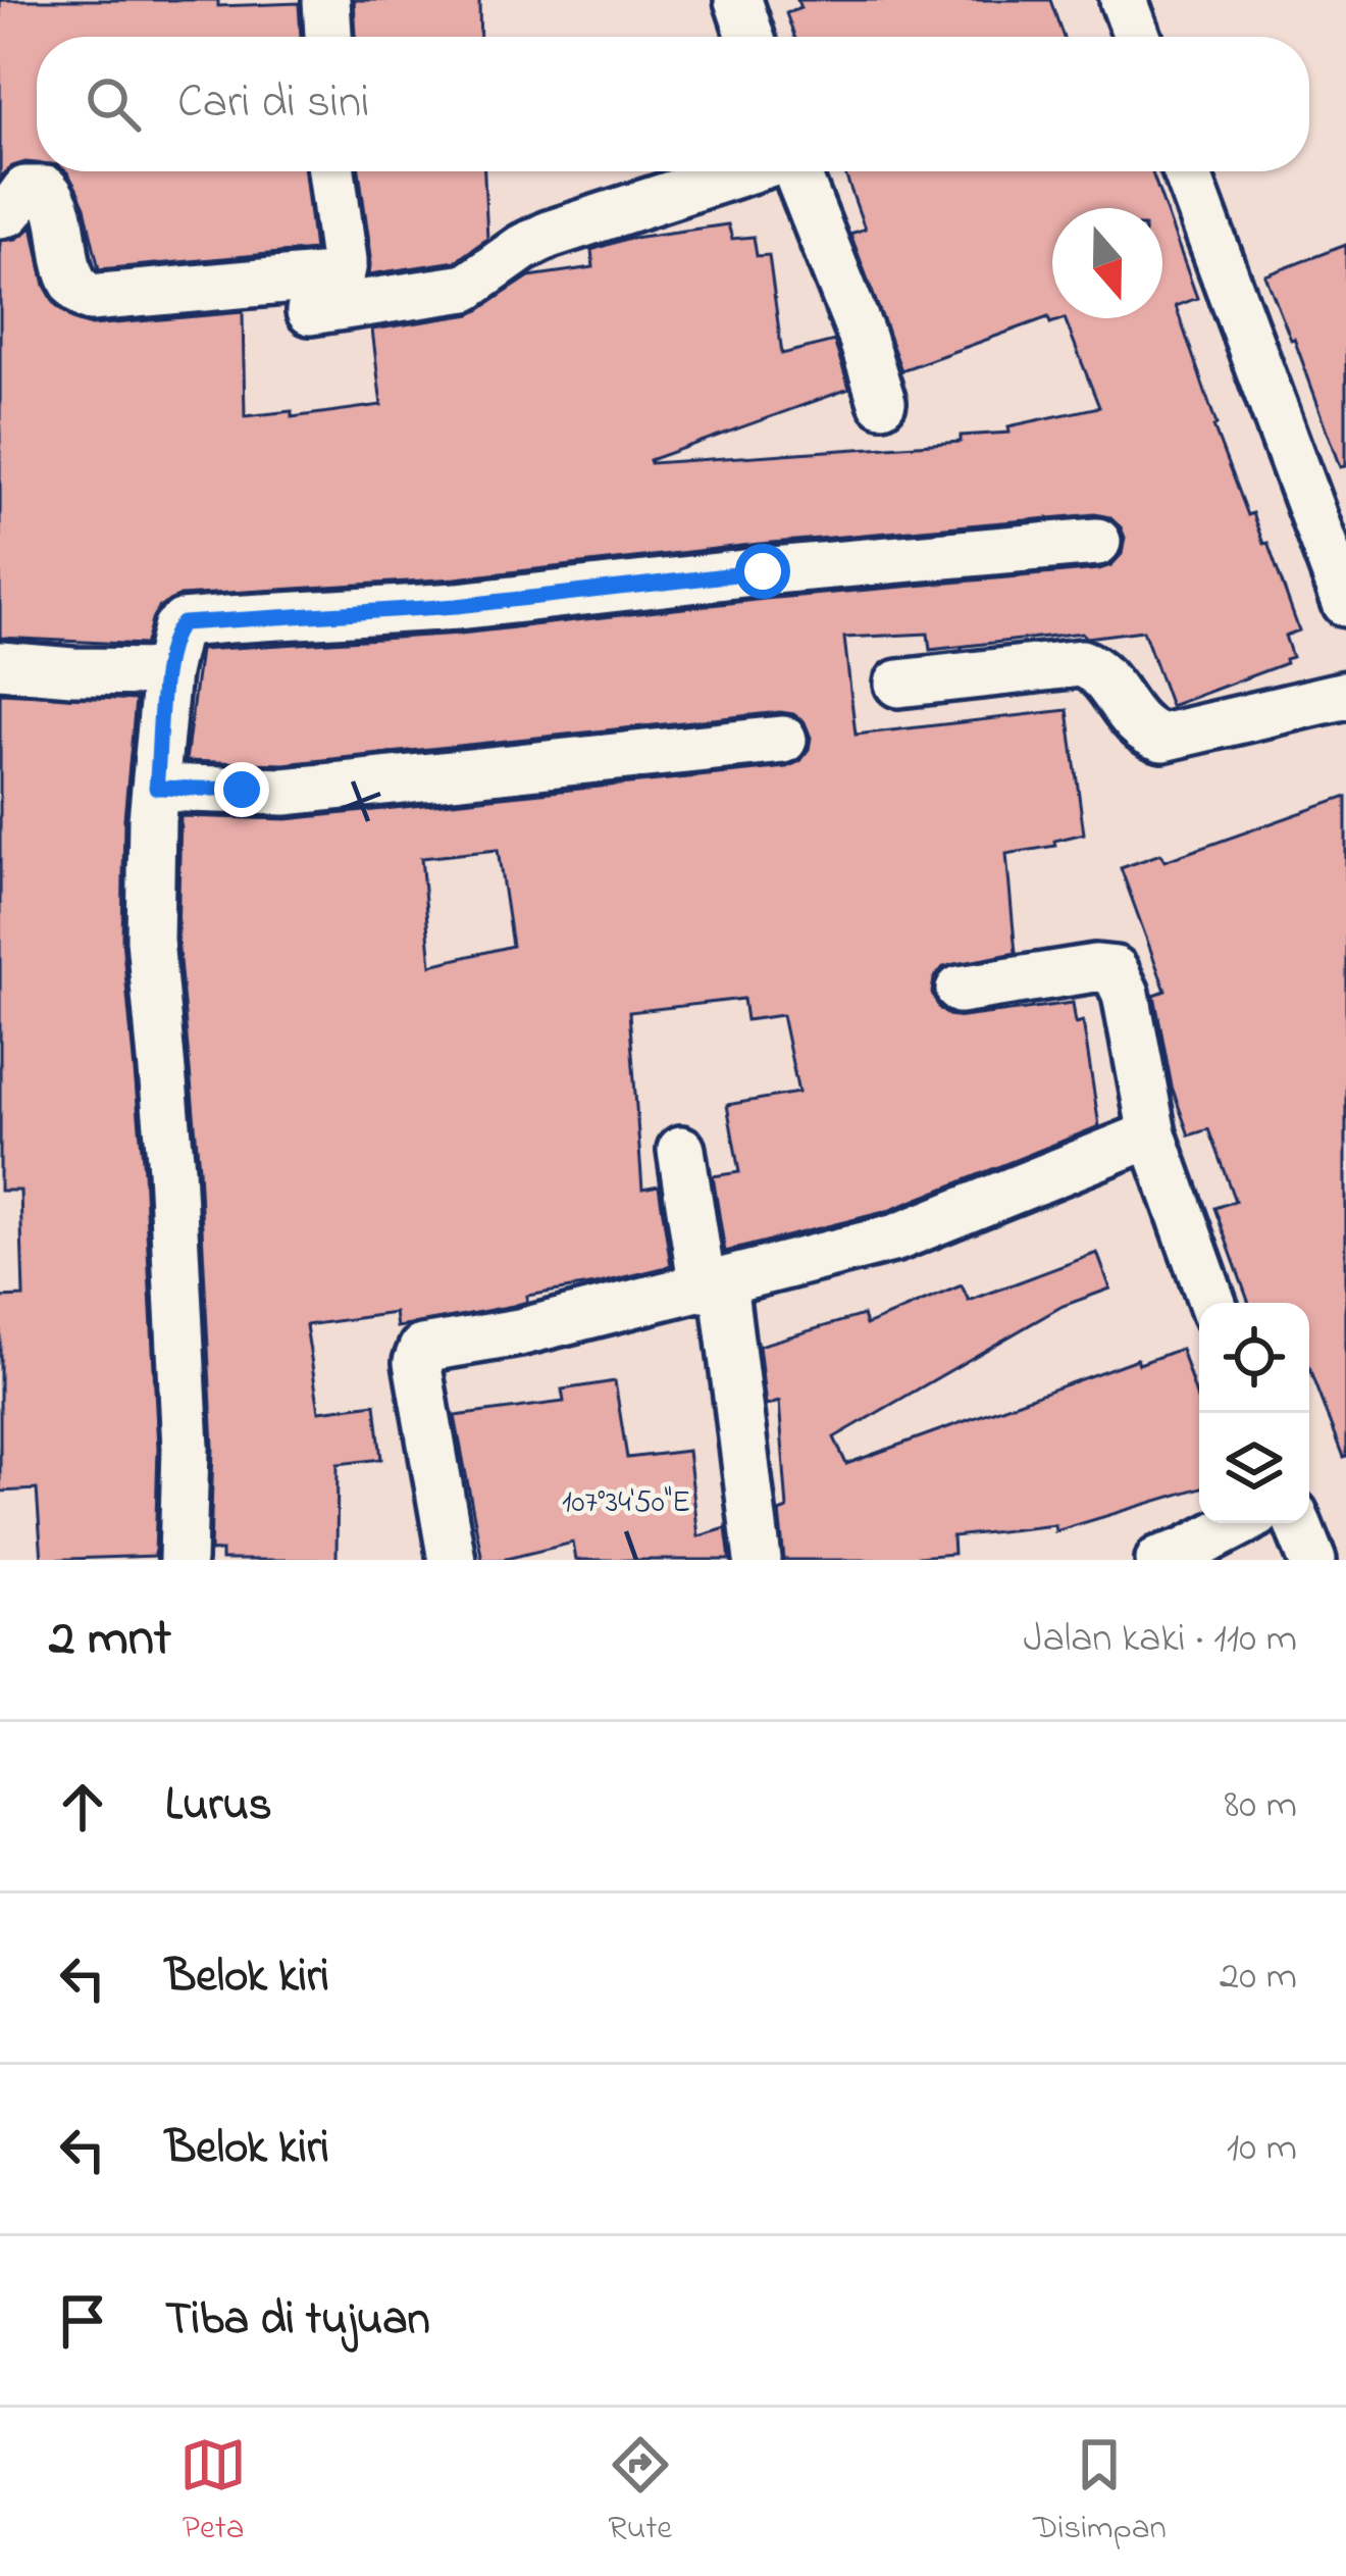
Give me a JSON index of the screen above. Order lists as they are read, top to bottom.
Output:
{
  "north": "bottom",
  "page": {
    "search": "Cari di sini",
    "heading": ["2 mnt", "Jalan kaki · 110 m"],
    "list": [
      ["Lurus", "80 m"],
      ["Belok kiri", "20 m"],
      ["Belok kiri", "10 m"],
      "Tiba di tujuan"
    ],
    "nav": ["Peta", "Rute", "Disimpan"]
  },
  "coordinates": ["107°34'50\"E"]
}
